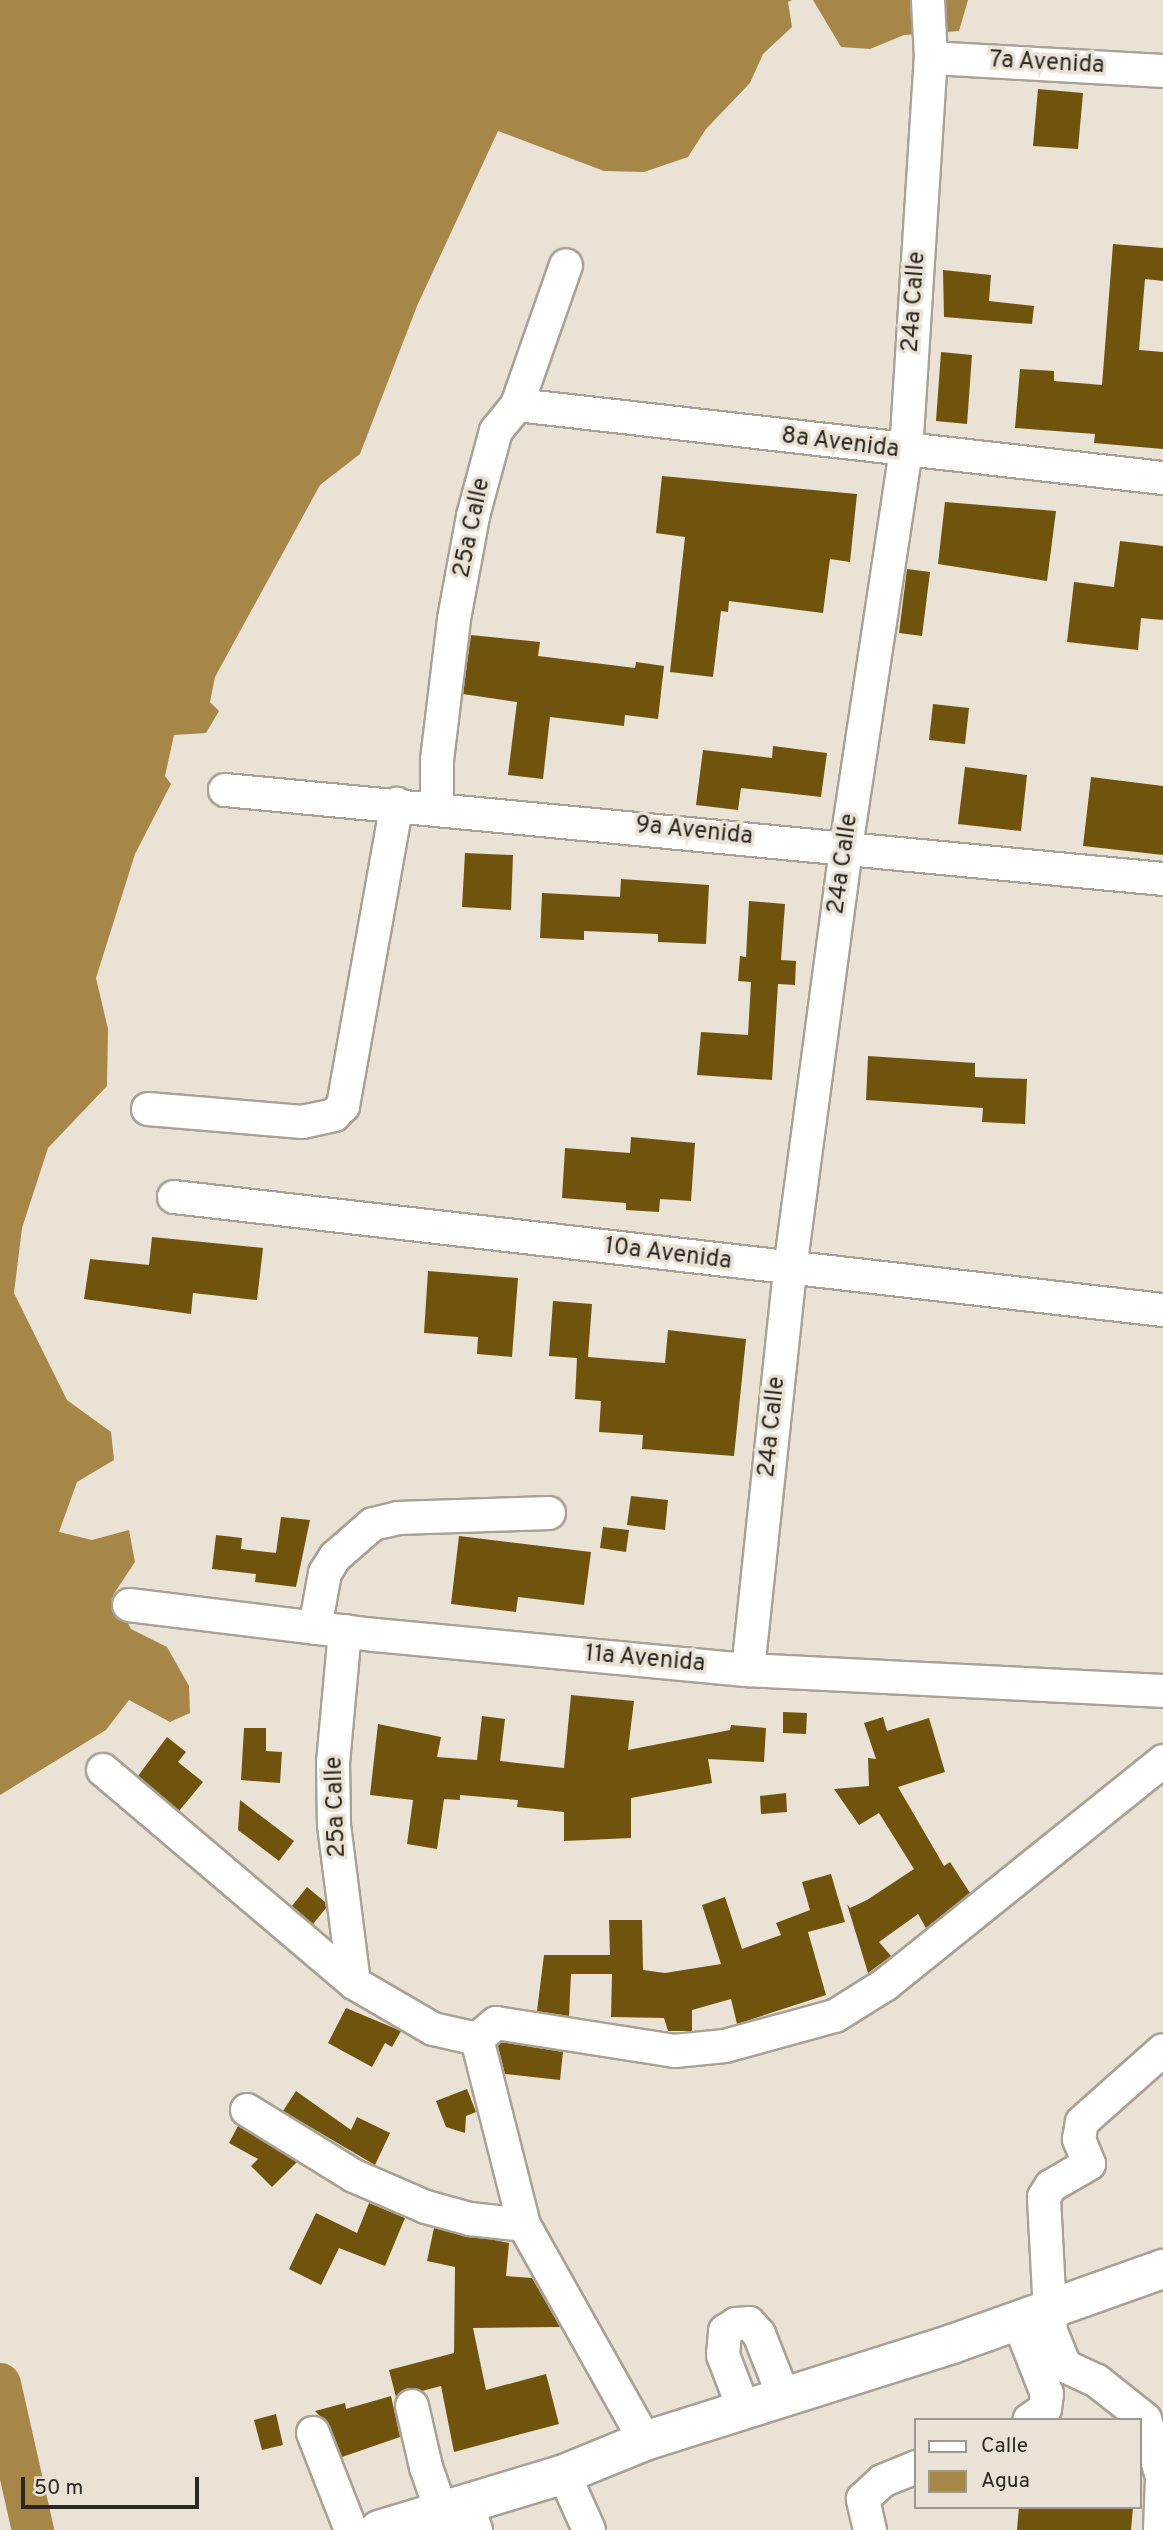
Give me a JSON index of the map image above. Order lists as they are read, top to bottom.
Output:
{
  "streets": {
    "street": [
      "7a Avenida",
      "24a Calle",
      "8a Avenida",
      "25a Calle",
      "9a Avenida",
      "10a Avenida",
      "11a Avenida"
    ]
  },
  "crossings": [
    ["7a Avenida", "24a Calle"],
    ["24a Calle", "8a Avenida"],
    ["24a Calle", "9a Avenida"],
    ["24a Calle", "10a Avenida"],
    ["24a Calle", "11a Avenida"],
    ["8a Avenida", "25a Calle"],
    ["25a Calle", "9a Avenida"],
    ["25a Calle", "11a Avenida"]
  ],
  "legend": ["Calle", "Agua"],
  "scale_bar": "50 m"
}
